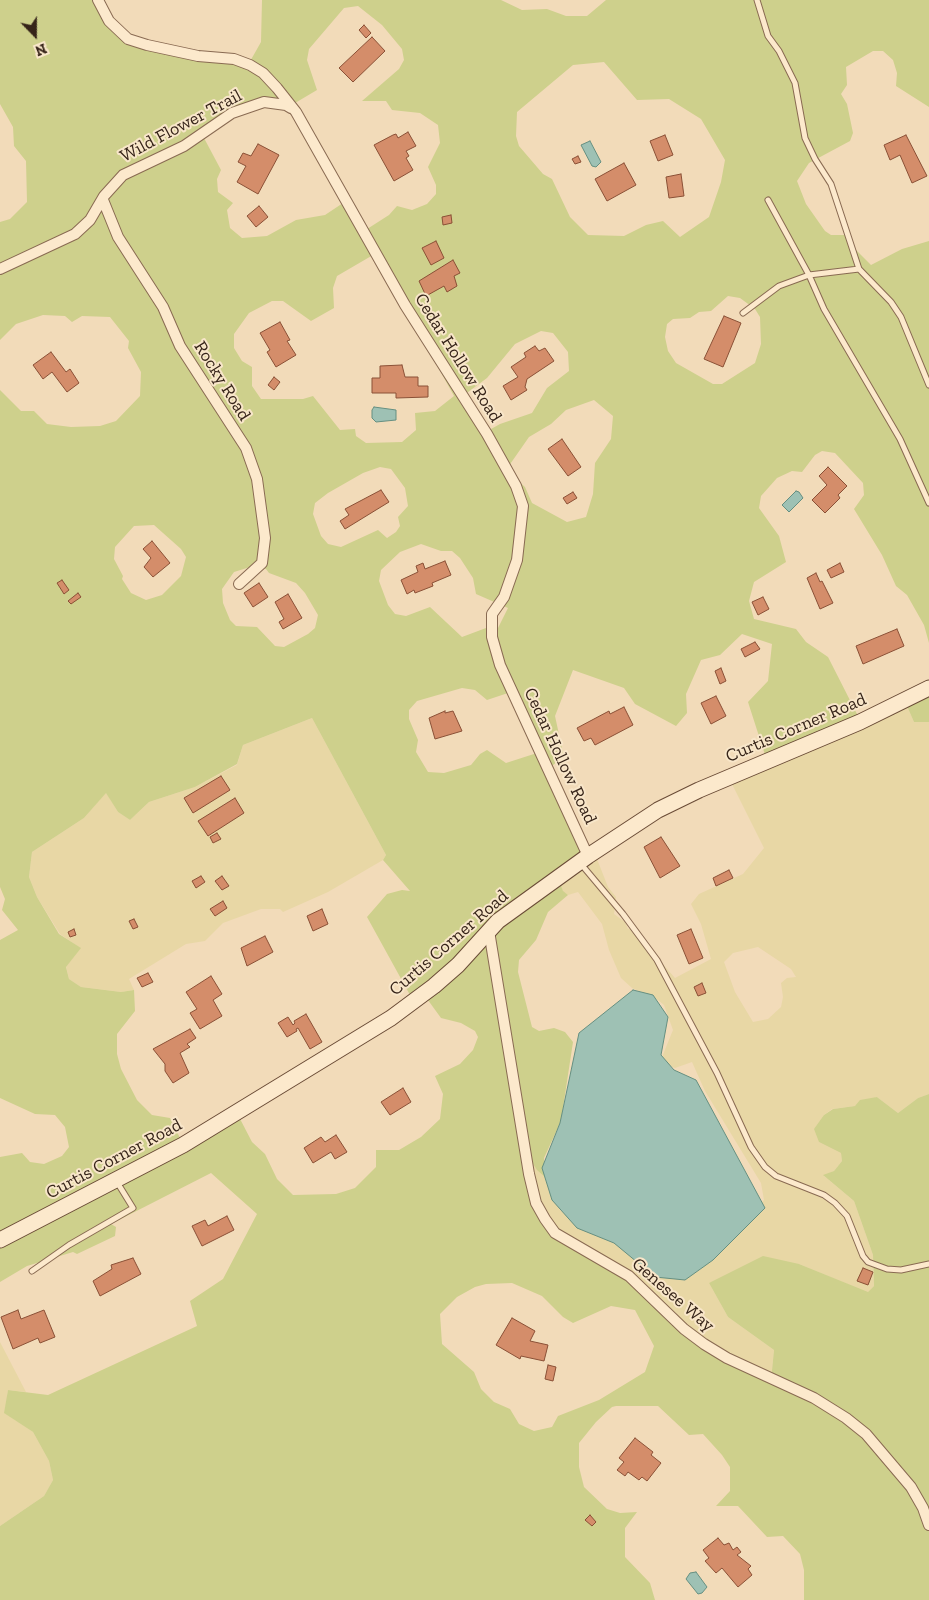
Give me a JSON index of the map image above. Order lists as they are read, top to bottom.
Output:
{
  "streets": {
    "street": [
      "Wild Flower Trail",
      "Cedar Hollow Road",
      "Rocky Road",
      "Curtis Corner Road",
      "Genesee Way"
    ]
  },
  "crossings": [
    ["Wild Flower Trail", "Cedar Hollow Road"],
    ["Wild Flower Trail", "Rocky Road"],
    ["Cedar Hollow Road", "Curtis Corner Road"],
    ["Curtis Corner Road", "Genesee Way"]
  ],
  "north": "bottom"
}
